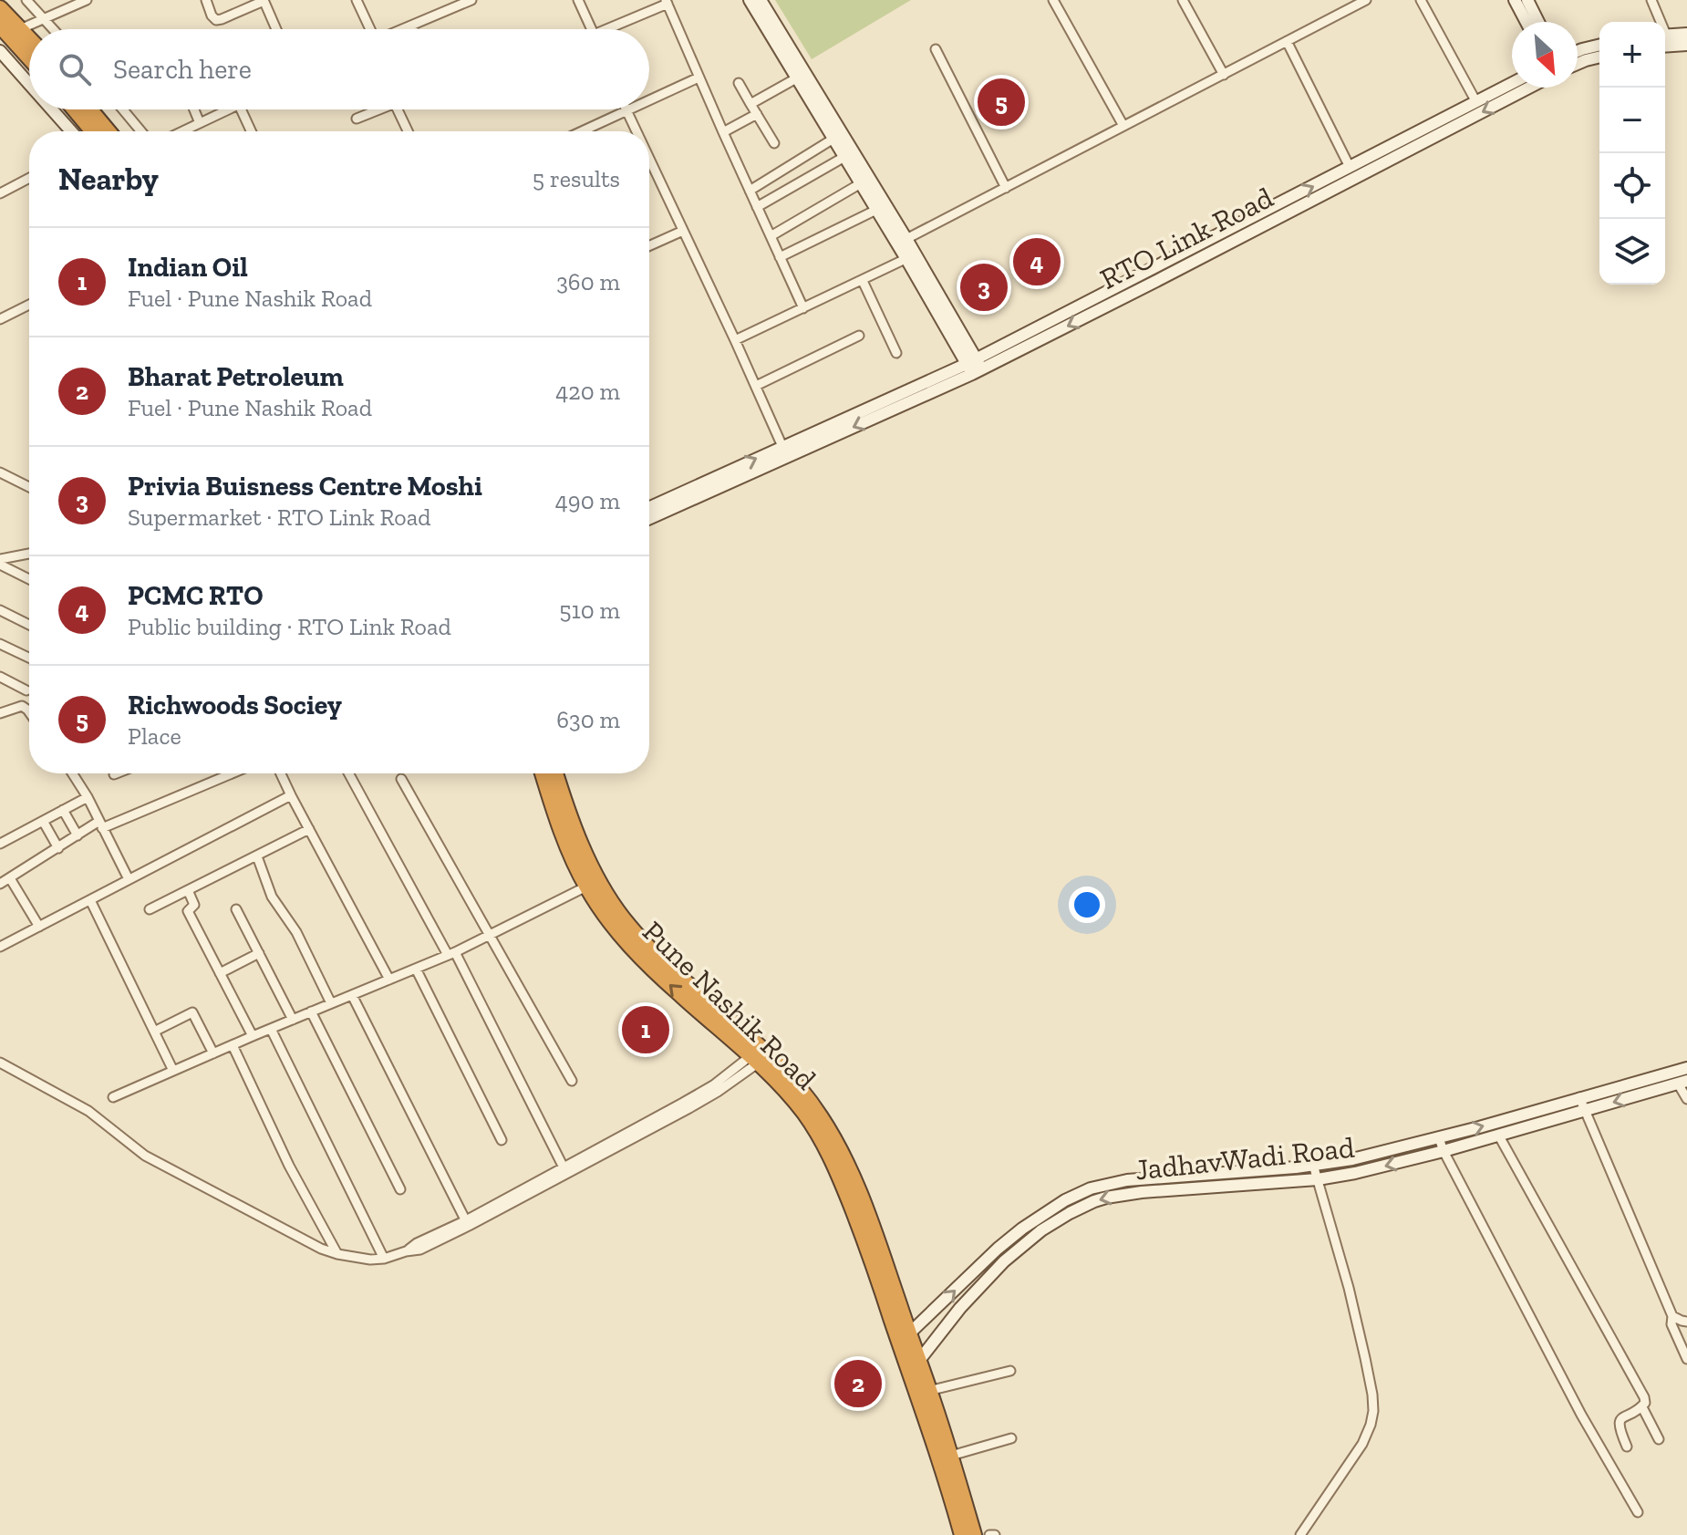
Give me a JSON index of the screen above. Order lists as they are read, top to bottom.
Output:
{
  "streets": {
    "highway": ["Pune Nashik Road"],
    "main road": ["RTO Link Road", "JadhavWadi Road"]
  },
  "crossings": [
    ["Pune Nashik Road", "JadhavWadi Road"]
  ],
  "north": "bottom right",
  "page": {
    "map_buttons": ["+", "−"],
    "search": "Search here",
    "pins": [
      "5",
      "4",
      "3",
      "1",
      "2"
    ],
    "heading": ["Nearby", "5 results"],
    "list": [
      {
        "mark": "1",
        "name": "Indian Oil",
        "note": "Fuel · Pune Nashik Road",
        "value": "360 m"
      },
      {
        "mark": "2",
        "name": "Bharat Petroleum",
        "note": "Fuel · Pune Nashik Road",
        "value": "420 m"
      },
      {
        "mark": "3",
        "name": "Privia Buisness Centre Moshi",
        "note": "Supermarket · RTO Link Road",
        "value": "490 m"
      },
      {
        "mark": "4",
        "name": "PCMC RTO",
        "note": "Public building · RTO Link Road",
        "value": "510 m"
      },
      {
        "mark": "5",
        "name": "Richwoods Sociey",
        "note": "Place",
        "value": "630 m"
      }
    ]
  }
}
